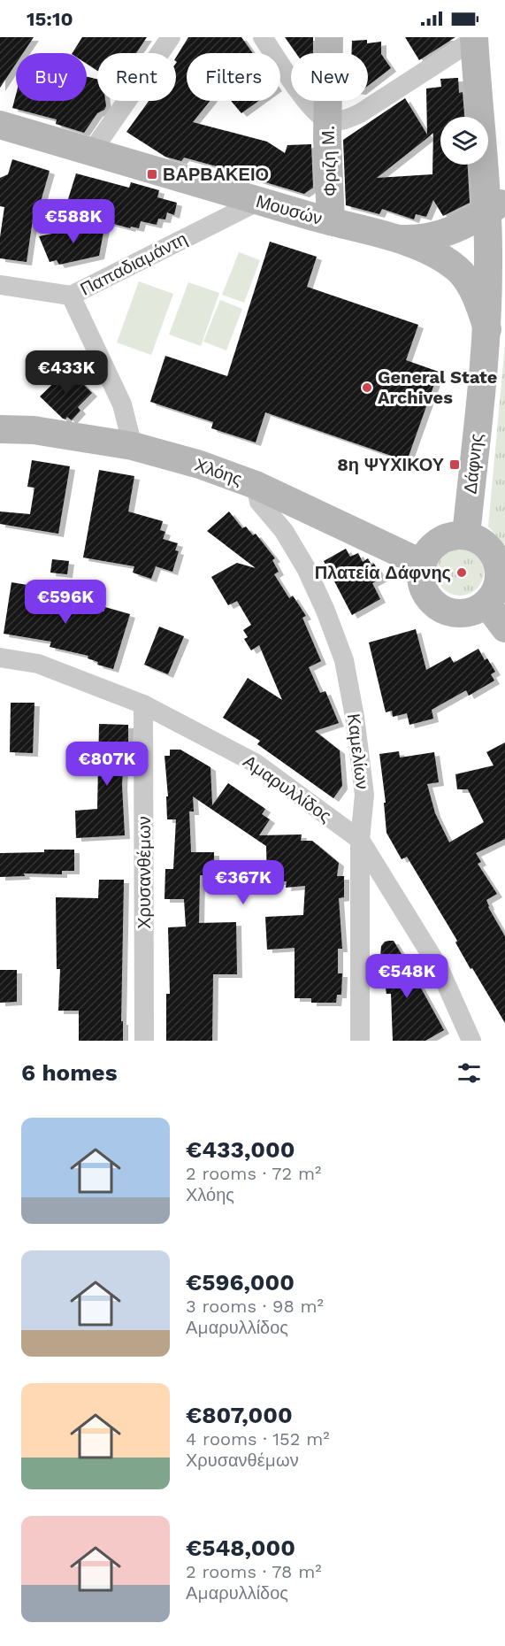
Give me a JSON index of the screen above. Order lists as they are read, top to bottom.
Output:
{
  "streets": {
    "main road": [
      "Φριζη Μ.",
      "Μουσών",
      "Δάφνης",
      "Χλόης"
    ],
    "street": [
      "Παπαδιαμάντη",
      "Καμελίων",
      "Αμαρυλλίδος",
      "Χρυσανθέμων"
    ]
  },
  "crossings": [
    ["Φριζη Μ.", "Μουσών"],
    ["Μουσών", "Παπαδιαμάντη"],
    ["Μουσών", "Δάφνης"],
    ["Δάφνης", "Χλόης"],
    ["Χλόης", "Καμελίων"],
    ["Καμελίων", "Αμαρυλλίδος"],
    ["Αμαρυλλίδος", "Χρυσανθέμων"]
  ],
  "places": {
    "transit": ["ΒΑΡΒΑΚΕΙΟ", "8η ΨΥΧΙΚΟΥ"],
    "other": ["General State Archives", "Πλατεία Δάφνης"]
  },
  "page": {
    "status": "15:10",
    "chip": [
      "Buy",
      "Rent",
      "Filters",
      "New"
    ],
    "price": [
      "€588K",
      "€433K",
      "€596K",
      "€807K",
      "€367K",
      "€548K"
    ],
    "heading": "6 homes",
    "list": [
      {
        "name": "€433,000",
        "note": "2 rooms · 72 m² · Χλόης"
      },
      {
        "name": "€596,000",
        "note": "3 rooms · 98 m² · Αμαρυλλίδος"
      },
      {
        "name": "€807,000",
        "note": "4 rooms · 152 m² · Χρυσανθέμων"
      },
      {
        "name": "€548,000",
        "note": "2 rooms · 78 m² · Αμαρυλλίδος"
      }
    ]
  }
}
